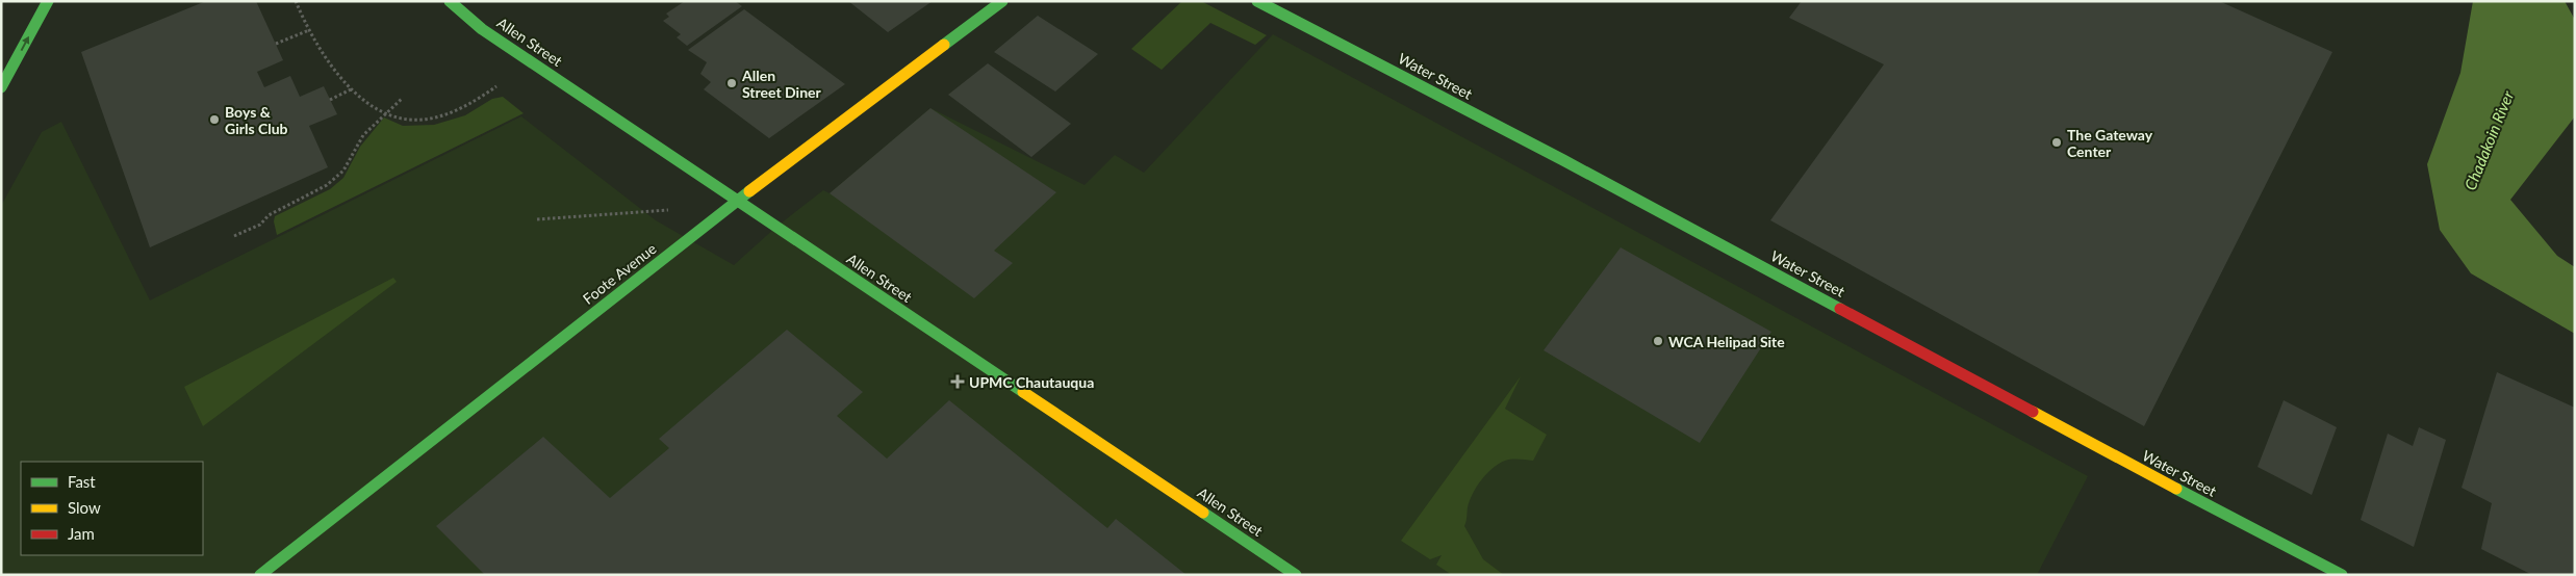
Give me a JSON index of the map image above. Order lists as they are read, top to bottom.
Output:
{
  "streets": {
    "main road": ["Allen Street", "Water Street", "Foote Avenue"]
  },
  "crossings": [
    ["Allen Street", "Foote Avenue"]
  ],
  "water": ["Chadakoin River"],
  "places": {
    "other": [
      "Allen Street Diner",
      "Boys & Girls Club",
      "The Gateway Center",
      "WCA Helipad Site"
    ],
    "health": ["UPMC Chautauqua"]
  },
  "legend": ["Fast", "Slow", "Jam"]
}
